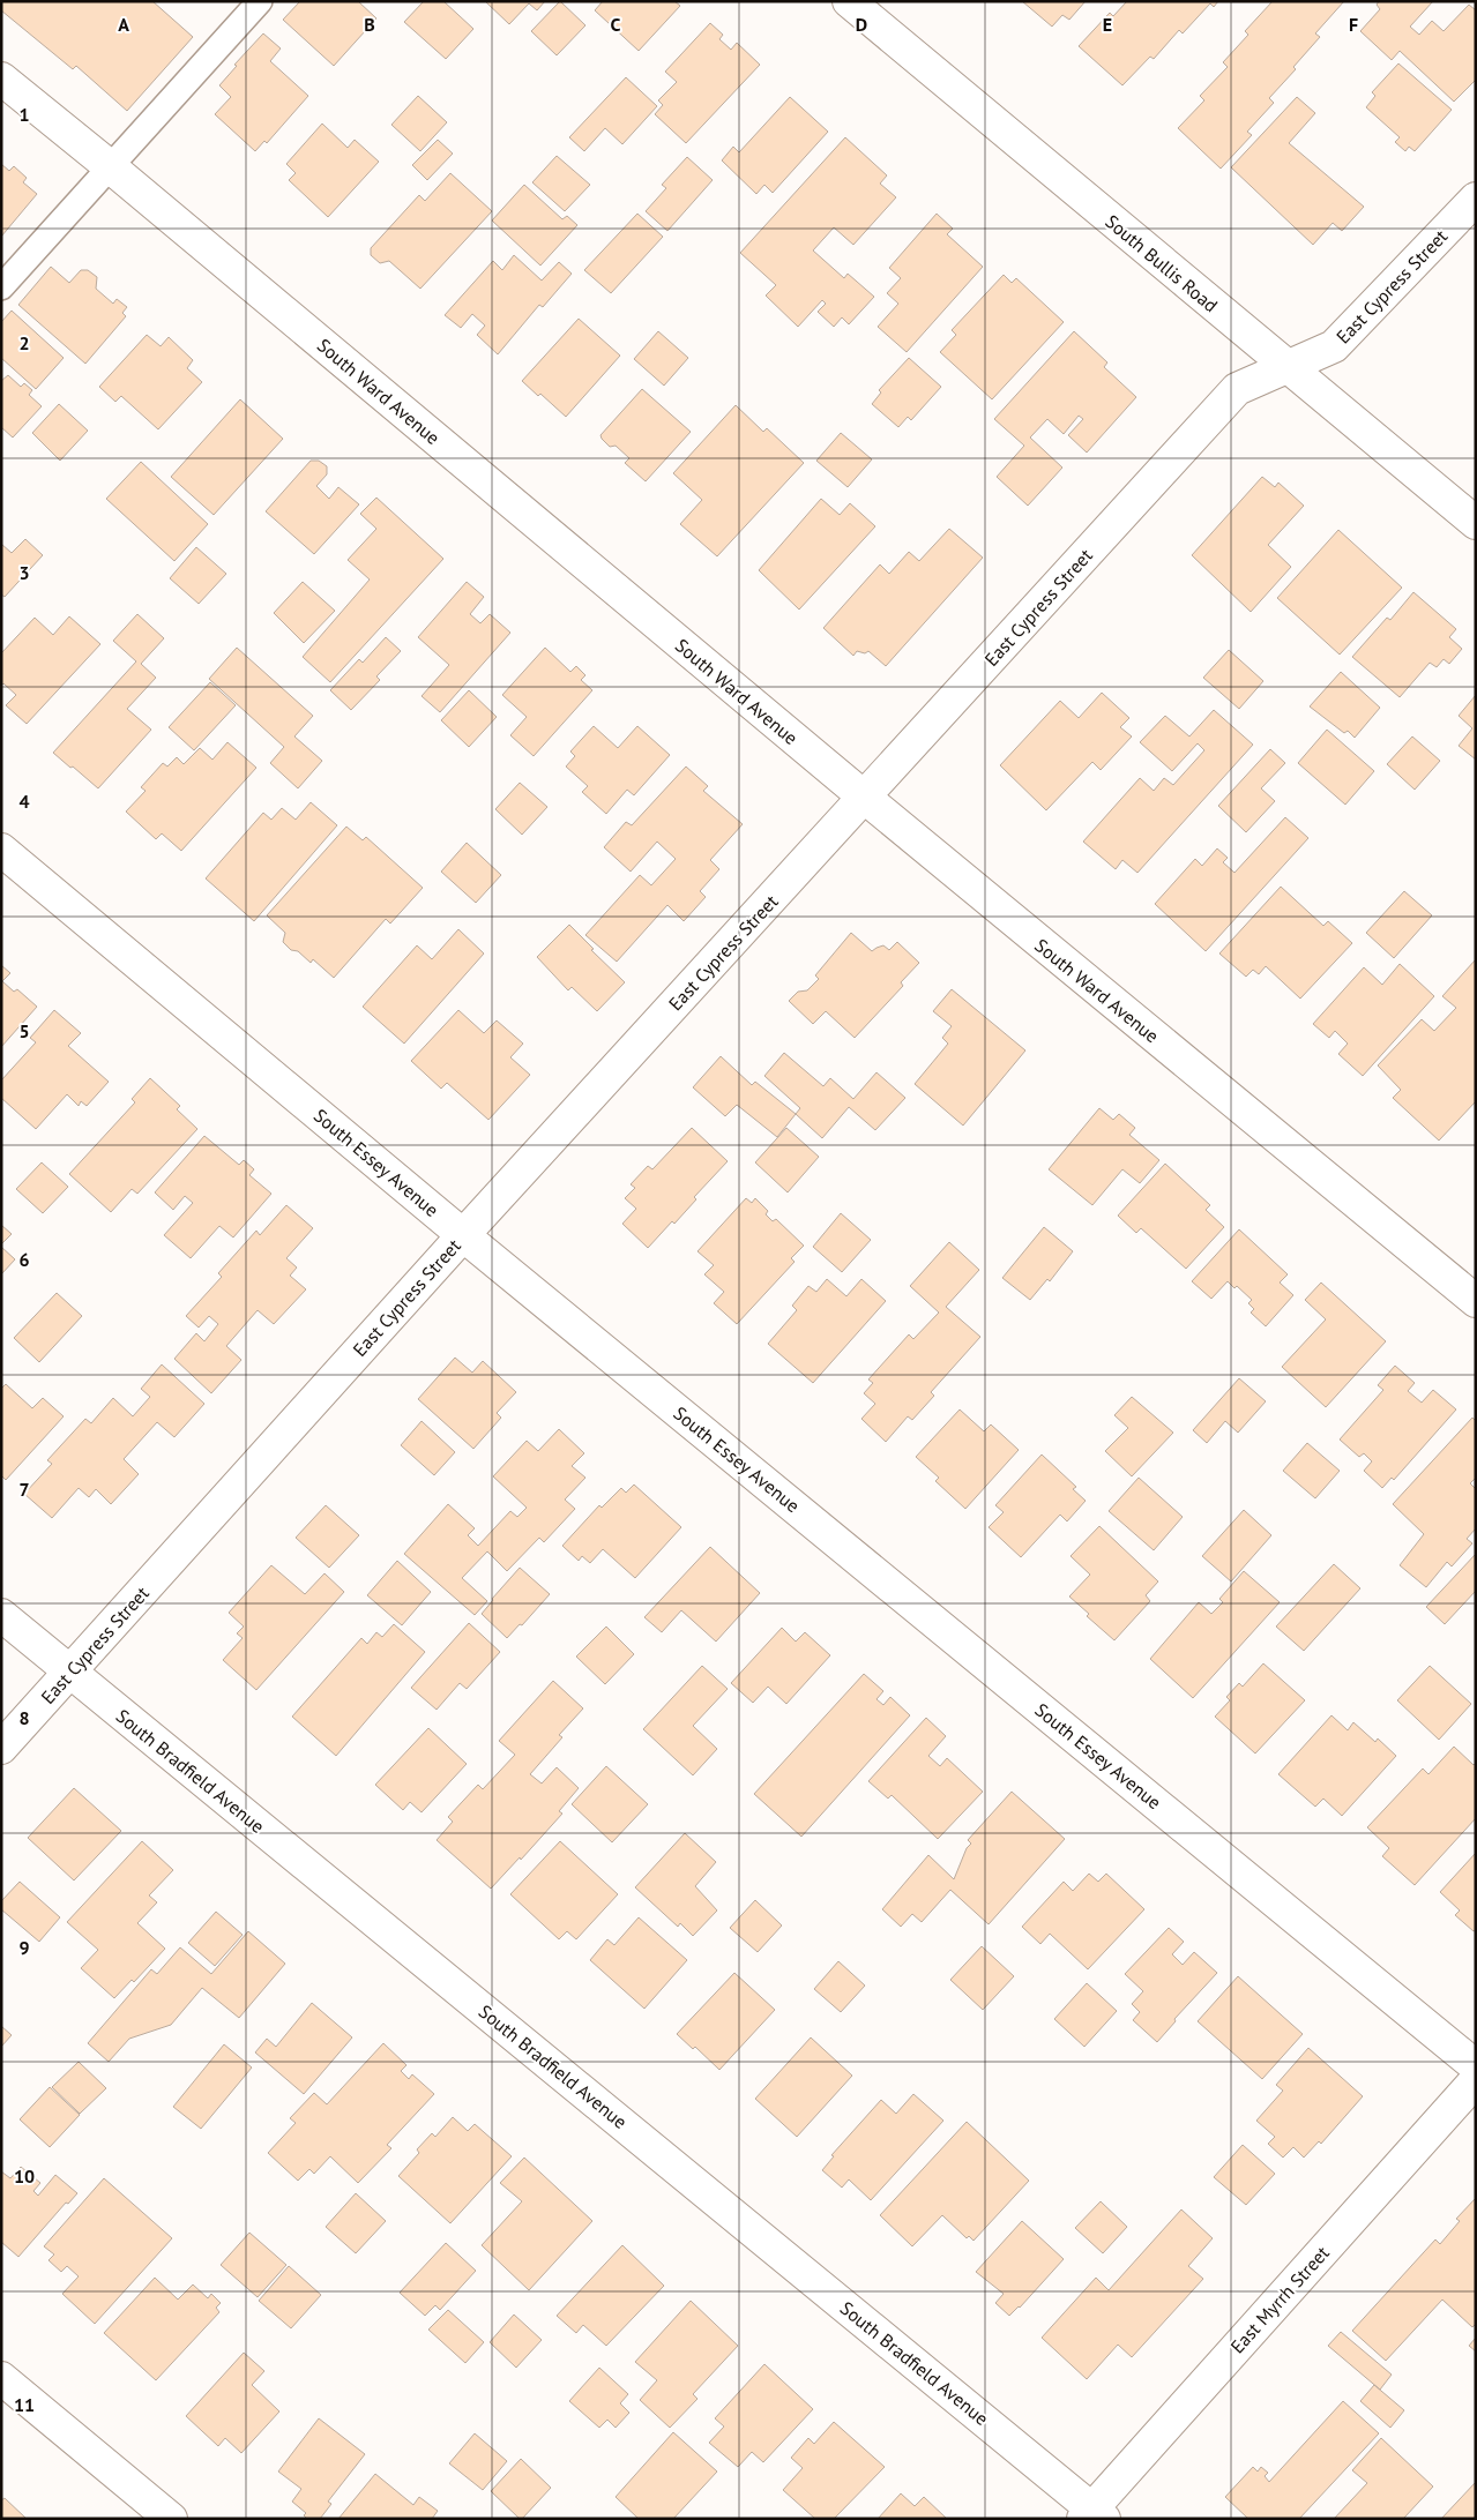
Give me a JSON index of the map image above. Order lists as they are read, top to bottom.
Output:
{
  "streets": {
    "street": [
      "South Bullis Road",
      "East Cypress Street",
      "South Ward Avenue",
      "South Essey Avenue",
      "South Bradfield Avenue",
      "East Myrrh Street"
    ]
  },
  "crossings": [
    ["South Bullis Road", "East Cypress Street"],
    ["East Cypress Street", "South Ward Avenue"],
    ["East Cypress Street", "South Essey Avenue"],
    ["East Cypress Street", "South Bradfield Avenue"],
    ["South Bradfield Avenue", "East Myrrh Street"]
  ],
  "grid": {
    "columns": [
      "A",
      "B",
      "C",
      "D",
      "E",
      "F"
    ],
    "rows": [
      "1",
      "2",
      "3",
      "4",
      "5",
      "6",
      "7",
      "8",
      "9",
      "10",
      "11"
    ]
  }
}
